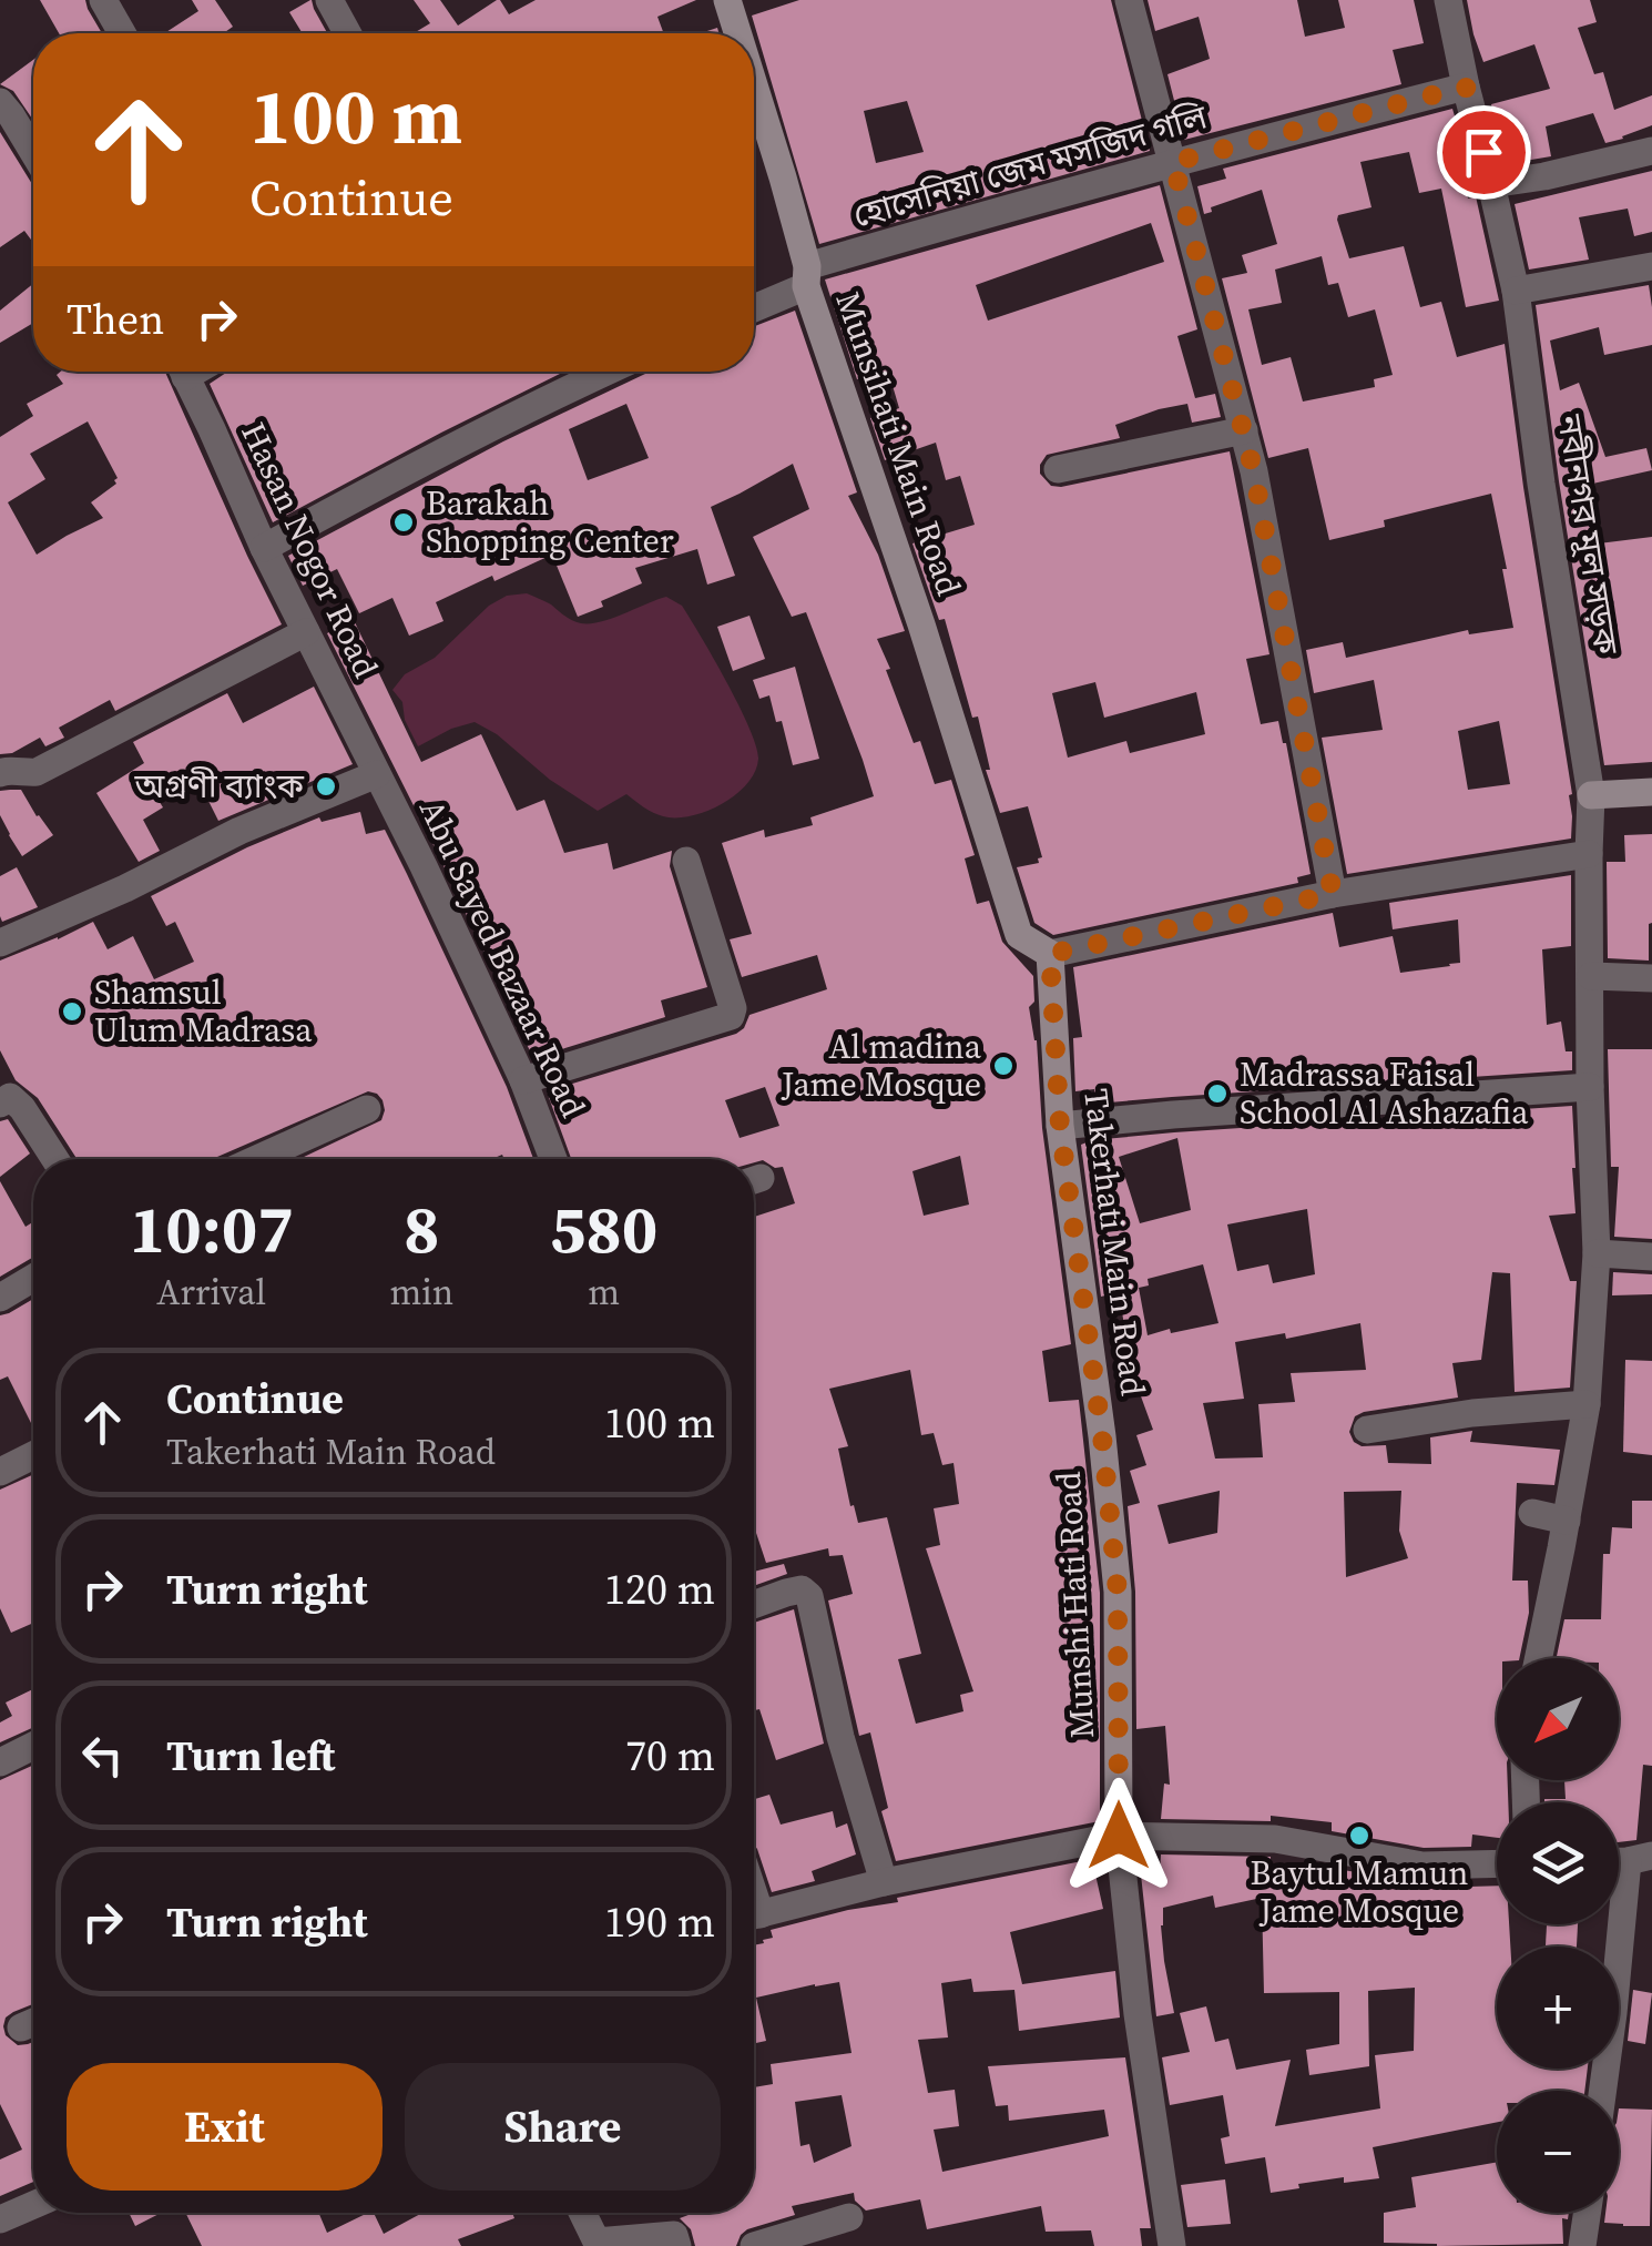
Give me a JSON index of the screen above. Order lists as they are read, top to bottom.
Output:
{
  "streets": {
    "street": [
      "হোসেনিয়া জেম মসজিদ গলি",
      "Munsihati Main Road",
      "নবীনগর মূল সড়ক",
      "Hasan Nogor Road",
      "Abu Sayed Bazaar Road",
      "Takerhati Main Road",
      "Munshi Hati Road"
    ]
  },
  "crossings": [
    ["হোসেনিয়া জেম মসজিদ গলি", "Munsihati Main Road"],
    ["হোসেনিয়া জেম মসজিদ গলি", "নবীনগর মূল সড়ক"],
    ["Munsihati Main Road", "Takerhati Main Road"],
    ["Hasan Nogor Road", "Abu Sayed Bazaar Road"],
    ["Takerhati Main Road", "Munshi Hati Road"]
  ],
  "places": [
    "Barakah Shopping Center",
    "অগ্রণী ব্যাংক",
    "Shamsul Ulum Madrasa",
    "Al madina Jame Mosque",
    "Madrassa Faisal School Al Ashazafia",
    "Baytul Mamun Jame Mosque"
  ],
  "north": "bottom left",
  "page": {
    "turn": ["100 m", "Continue"],
    "then": "Then",
    "eta": [
      "10:07",
      "Arrival",
      "8",
      "min",
      "580",
      "m"
    ],
    "list": [
      {
        "name": "Continue",
        "note": "Takerhati Main Road",
        "value": "100 m"
      },
      {
        "name": "Turn right",
        "value": "120 m"
      },
      {
        "name": "Turn left",
        "value": "70 m"
      },
      {
        "name": "Turn right",
        "value": "190 m"
      }
    ],
    "map_buttons": ["+", "−"],
    "buttons": ["Exit", "Share"]
  }
}
